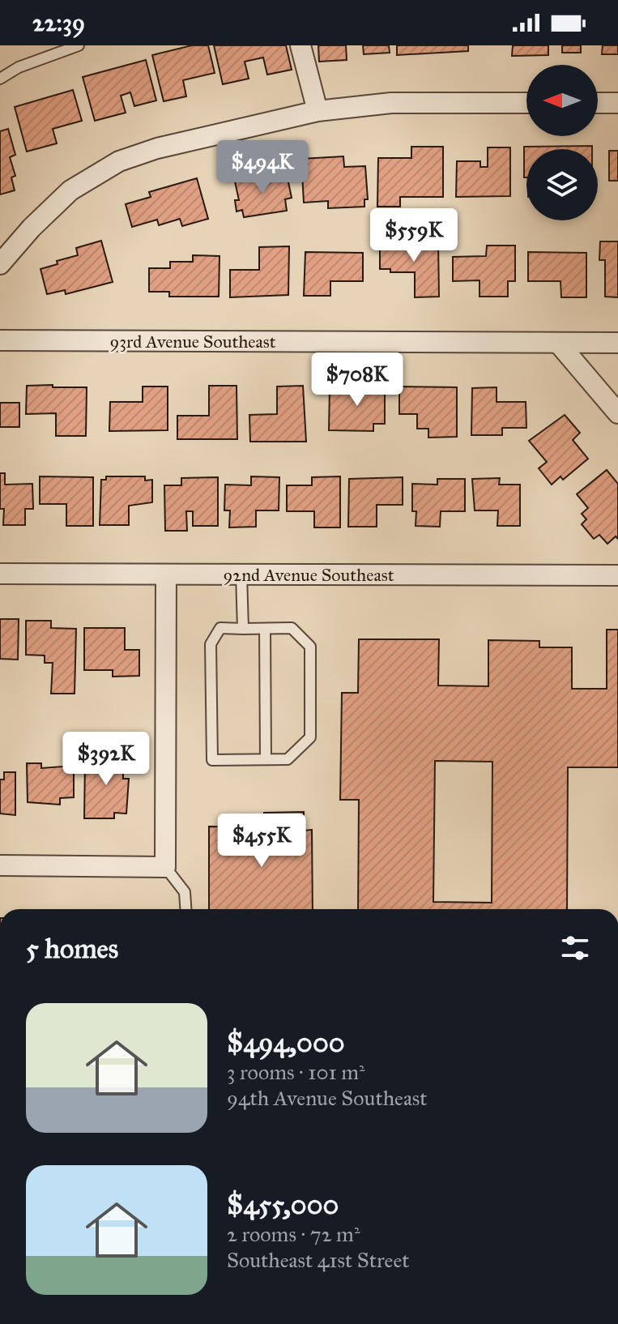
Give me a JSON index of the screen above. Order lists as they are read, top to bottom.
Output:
{
  "streets": {
    "street": ["93rd Avenue Southeast", "92nd Avenue Southeast"]
  },
  "north": "left",
  "page": {
    "status": "22:39",
    "price": [
      "$494K",
      "$559K",
      "$708K",
      "$392K",
      "$455K"
    ],
    "heading": "5 homes",
    "list": [
      {
        "name": "$494,000",
        "note": "3 rooms · 101 m² · 94th Avenue Southeast"
      },
      {
        "name": "$455,000",
        "note": "2 rooms · 72 m² · Southeast 41st Street"
      }
    ]
  }
}
